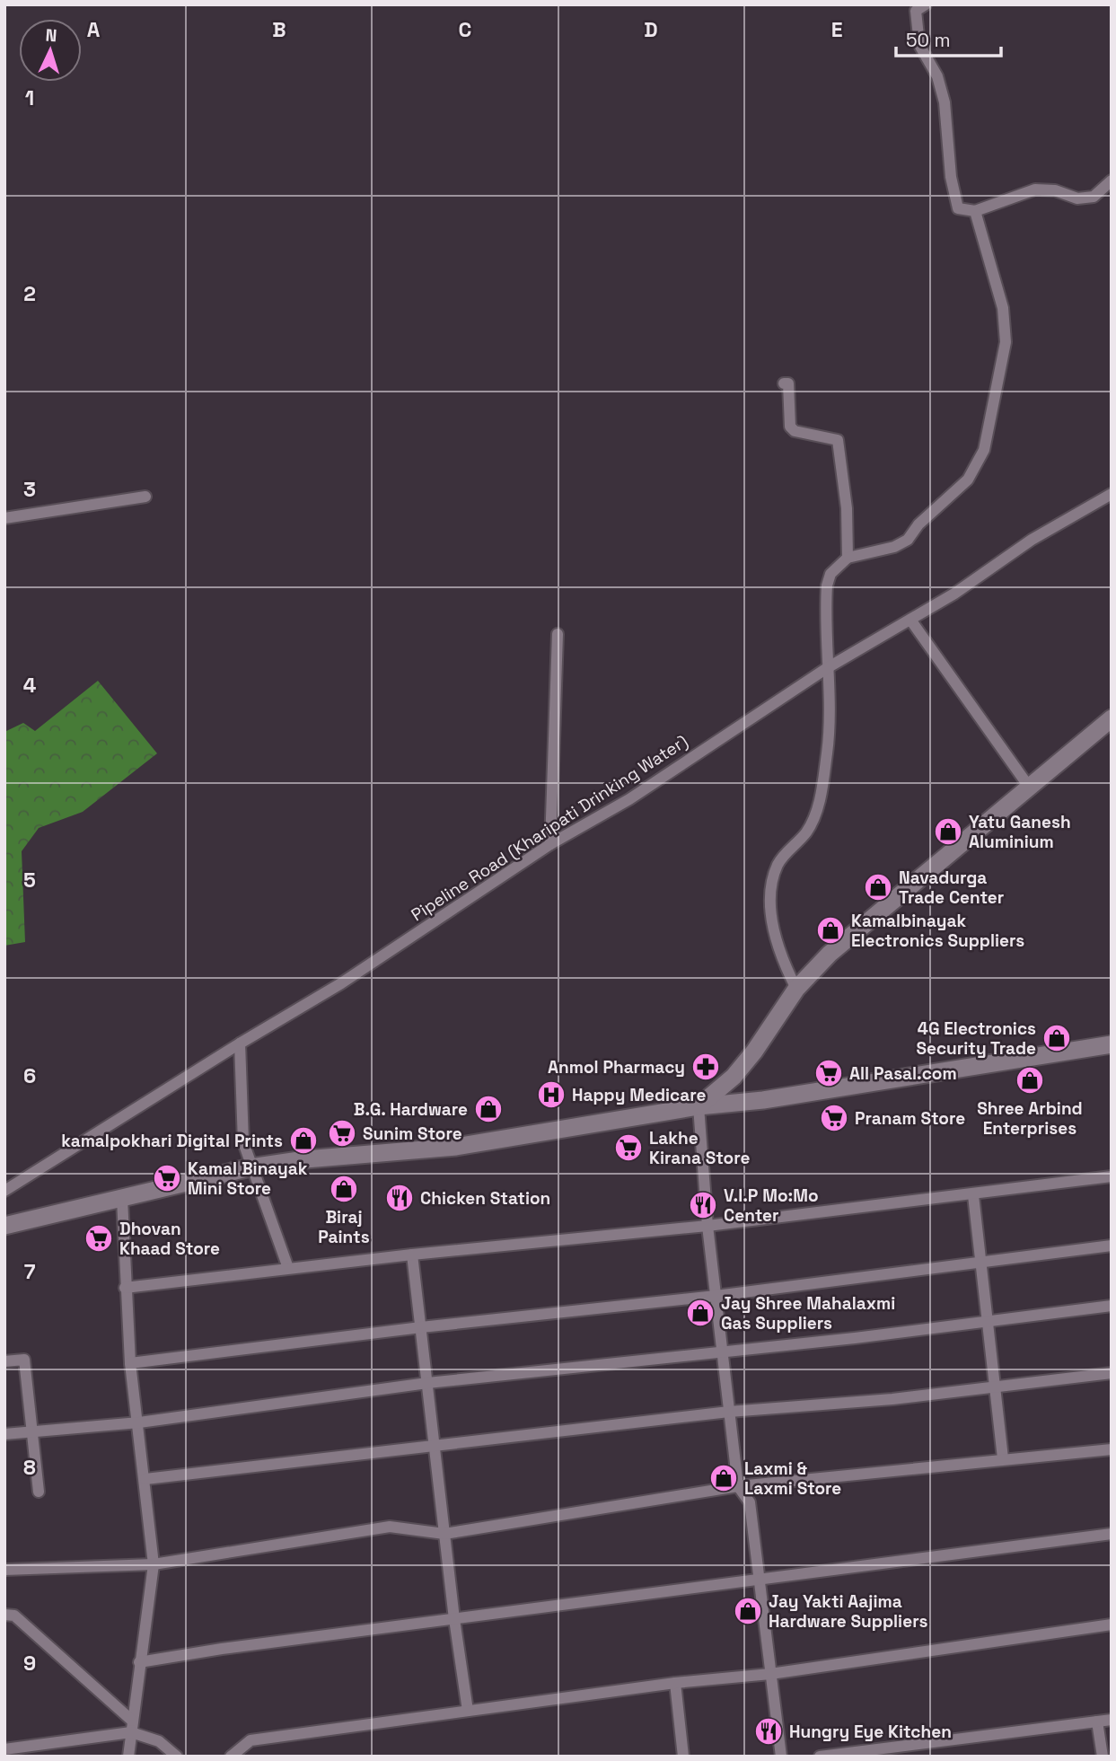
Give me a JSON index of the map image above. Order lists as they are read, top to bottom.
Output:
{
  "streets": {
    "street": ["Pipeline Road (Kharipati Drinking Water)"]
  },
  "places": {
    "shop": [
      "Yatu Ganesh Aluminium",
      "Navadurga Trade Center",
      "Kamalbinayak Electronics Suppliers",
      "4G Electronics Security Trade",
      "Shree Arbind Enterprises",
      "B.G. Hardware",
      "kamalpokhari Digital Prints",
      "Biraj Paints",
      "Jay Shree Mahalaxmi Gas Suppliers",
      "Laxmi & Laxmi Store",
      "Jay Yakti Aajima Hardware Suppliers"
    ],
    "pharmacy": ["Anmol Pharmacy"],
    "supermarket": [
      "All Pasal.com",
      "Pranam Store",
      "Sunim Store",
      "Lakhe Kirana Store",
      "Kamal Binayak Mini Store",
      "Dhovan Khaad Store"
    ],
    "hospital": ["Happy Medicare"],
    "restaurant": ["Chicken Station", "V.I.P Mo:Mo Center", "Hungry Eye Kitchen"]
  },
  "scale_bar": "50 m",
  "north": "top",
  "grid": {
    "columns": [
      "A",
      "B",
      "C",
      "D",
      "E"
    ],
    "rows": [
      "1",
      "2",
      "3",
      "4",
      "5",
      "6",
      "7",
      "8",
      "9"
    ]
  }
}
